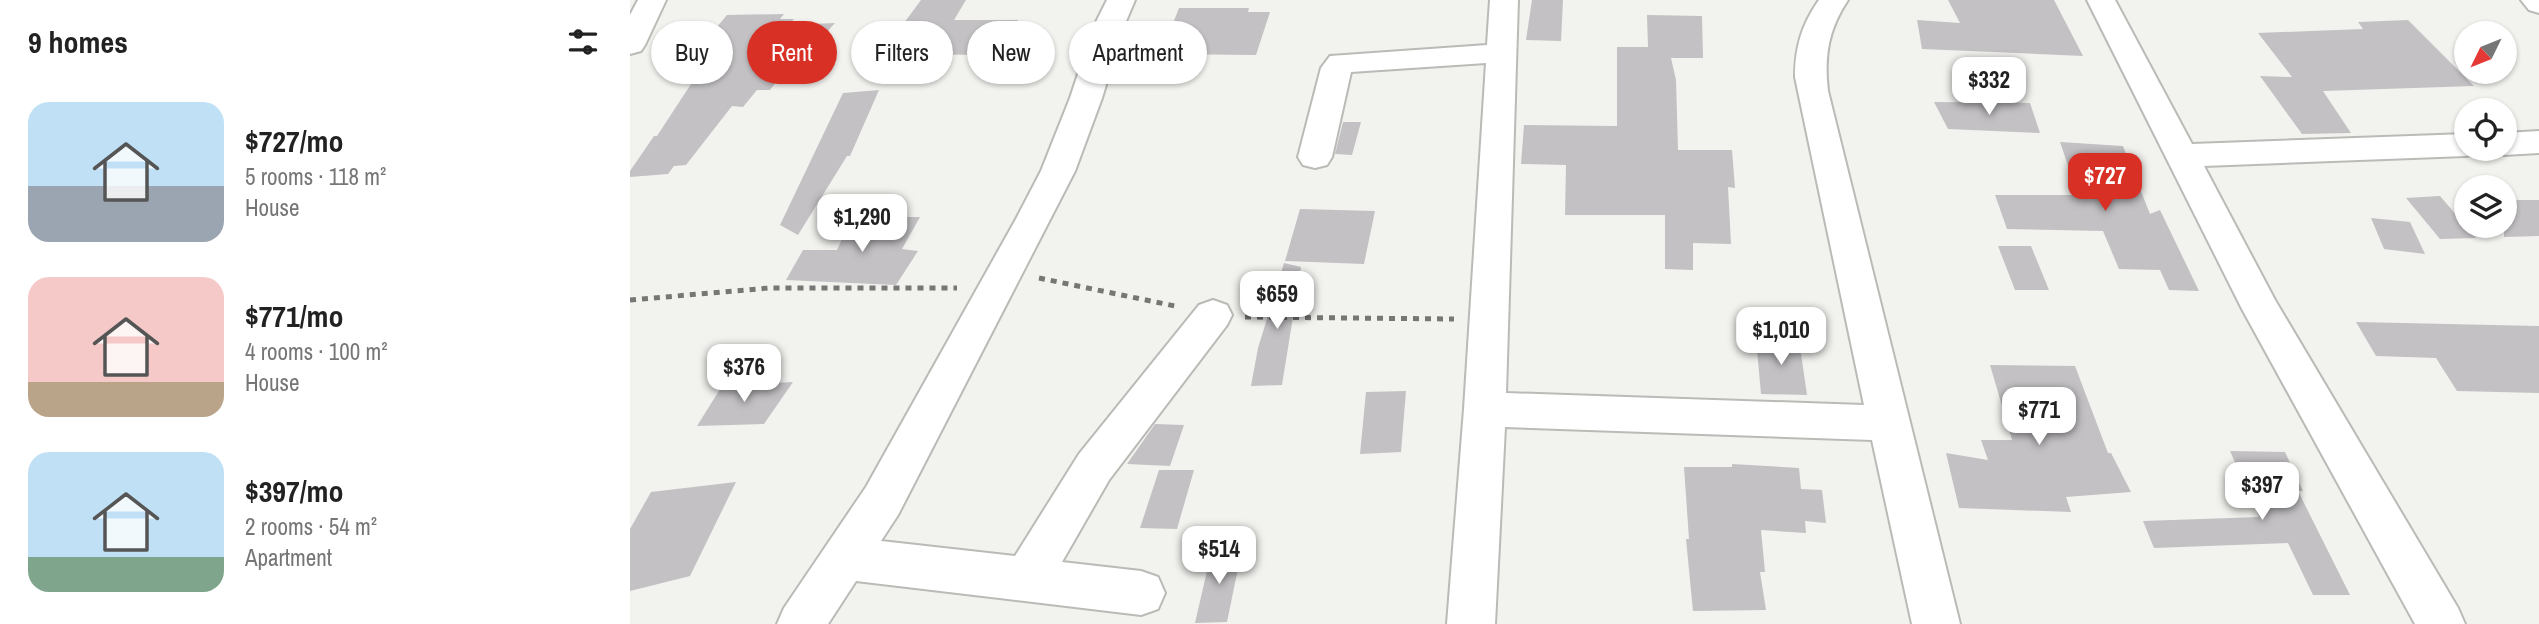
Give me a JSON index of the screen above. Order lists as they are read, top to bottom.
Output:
{
  "north": "bottom left",
  "page": {
    "heading": "9 homes",
    "chip": [
      "Buy",
      "Rent",
      "Filters",
      "New",
      "Apartment"
    ],
    "price": [
      "$332",
      "$727",
      "$1,290",
      "$659",
      "$1,010",
      "$376",
      "$771",
      "$397",
      "$514"
    ],
    "list": [
      {
        "name": "$727/mo",
        "note": "5 rooms · 118 m² · House"
      },
      {
        "name": "$771/mo",
        "note": "4 rooms · 100 m² · House"
      },
      {
        "name": "$397/mo",
        "note": "2 rooms · 54 m² · Apartment"
      }
    ]
  }
}
